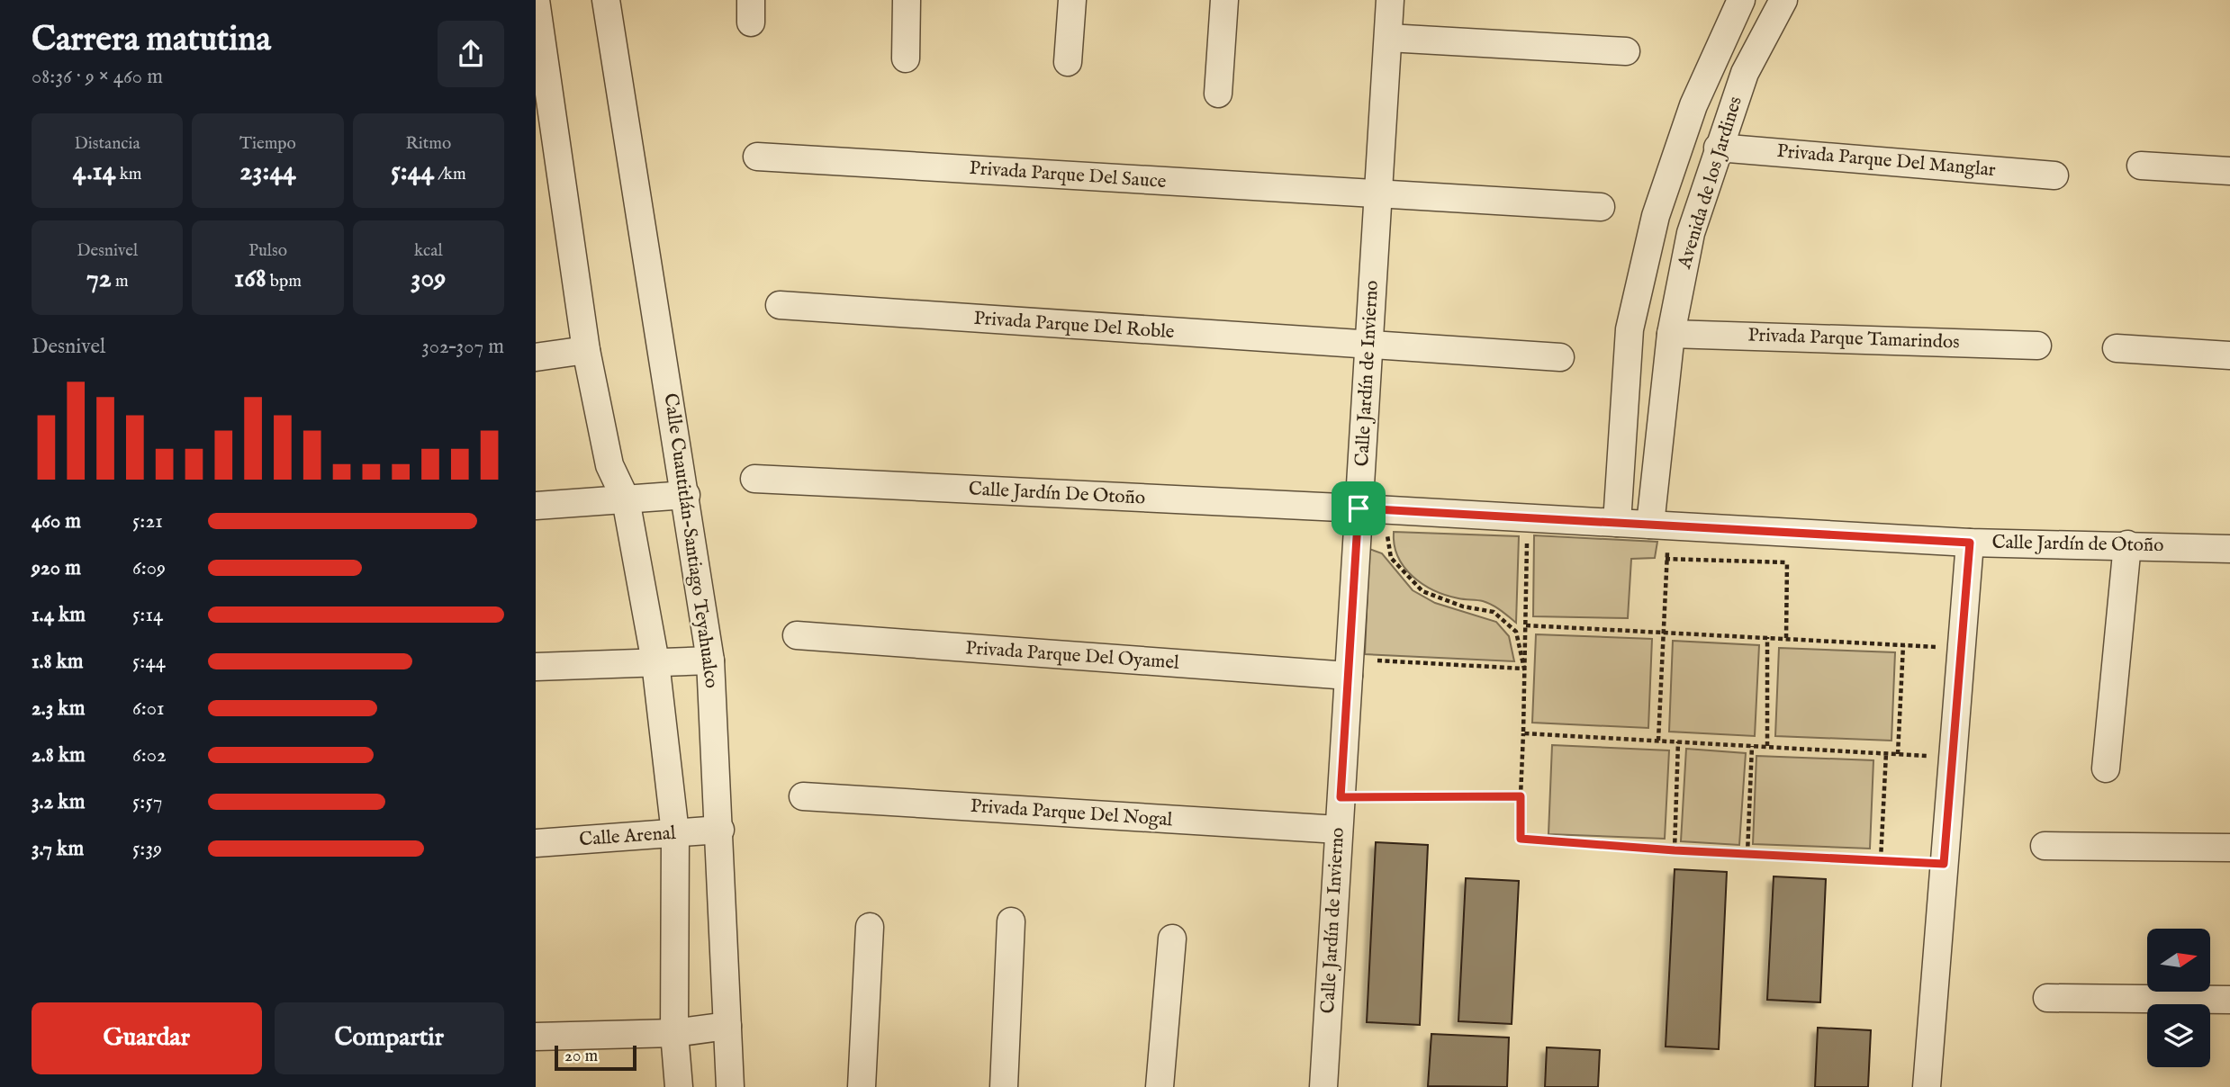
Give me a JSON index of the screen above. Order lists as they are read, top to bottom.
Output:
{
  "streets": {
    "street": [
      "Privada Parque Del Manglar",
      "Privada Parque Del Sauce",
      "Avenida de los Jardines",
      "Privada Parque Del Roble",
      "Privada Parque Tamarindos",
      "Calle Jardín de Invierno",
      "Calle Jardín De Otoño",
      "Calle Cuautitlán-Santiago Teyahualco",
      "Calle Jardín de Otoño",
      "Privada Parque Del Oyamel",
      "Privada Parque Del Nogal",
      "Calle Arenal"
    ]
  },
  "crossings": [
    ["Privada Parque Del Manglar", "Avenida de los Jardines"],
    ["Privada Parque Del Sauce", "Calle Jardín de Invierno"],
    ["Avenida de los Jardines", "Privada Parque Tamarindos"],
    ["Avenida de los Jardines", "Calle Jardín de Otoño"],
    ["Privada Parque Del Roble", "Calle Jardín de Invierno"],
    ["Calle Jardín de Invierno", "Calle Jardín De Otoño"],
    ["Calle Jardín de Invierno", "Calle Jardín de Otoño"],
    ["Calle Jardín de Invierno", "Privada Parque Del Oyamel"],
    ["Calle Jardín de Invierno", "Privada Parque Del Nogal"],
    ["Calle Jardín De Otoño", "Calle Jardín de Otoño"],
    ["Calle Cuautitlán-Santiago Teyahualco", "Calle Arenal"]
  ],
  "scale_bar": "20 m",
  "north": "right",
  "page": {
    "heading": ["Carrera matutina", "08:36 · 9 × 460 m"],
    "stats": [
      ["Distancia", "4.14 km"],
      ["Tiempo", "23:44"],
      ["Ritmo", "5:44 /km"],
      ["Desnivel", "72 m"],
      ["Pulso", "168 bpm"],
      ["kcal", "309"]
    ],
    "chart": ["Desnivel", "302–307 m"],
    "list": [
      {
        "name": "460 m",
        "note": "5:21"
      },
      {
        "name": "920 m",
        "note": "6:09"
      },
      {
        "name": "1.4 km",
        "note": "5:14"
      },
      {
        "name": "1.8 km",
        "note": "5:44"
      },
      {
        "name": "2.3 km",
        "note": "6:01"
      },
      {
        "name": "2.8 km",
        "note": "6:02"
      },
      {
        "name": "3.2 km",
        "note": "5:57"
      },
      {
        "name": "3.7 km",
        "note": "5:39"
      }
    ],
    "buttons": ["Guardar", "Compartir"],
    "scale": "20 m"
  }
}
